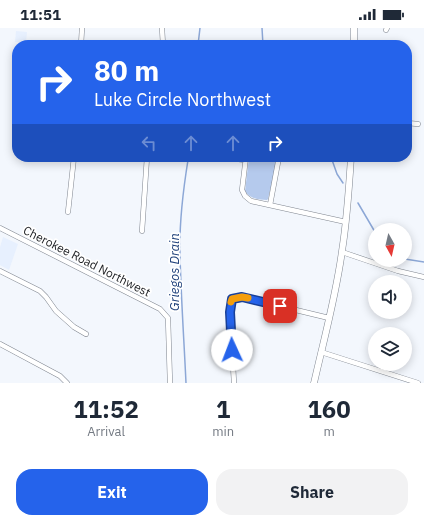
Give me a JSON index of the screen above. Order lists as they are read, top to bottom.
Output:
{
  "streets": {
    "street": ["Cherokee Road Northwest"]
  },
  "water": ["Griegos Drain"],
  "north": "bottom",
  "page": {
    "status": "11:51",
    "turn": ["80 m", "Luke Circle Northwest"],
    "eta": [
      "11:52",
      "Arrival",
      "1",
      "min",
      "160",
      "m"
    ],
    "buttons": ["Exit", "Share"]
  }
}
